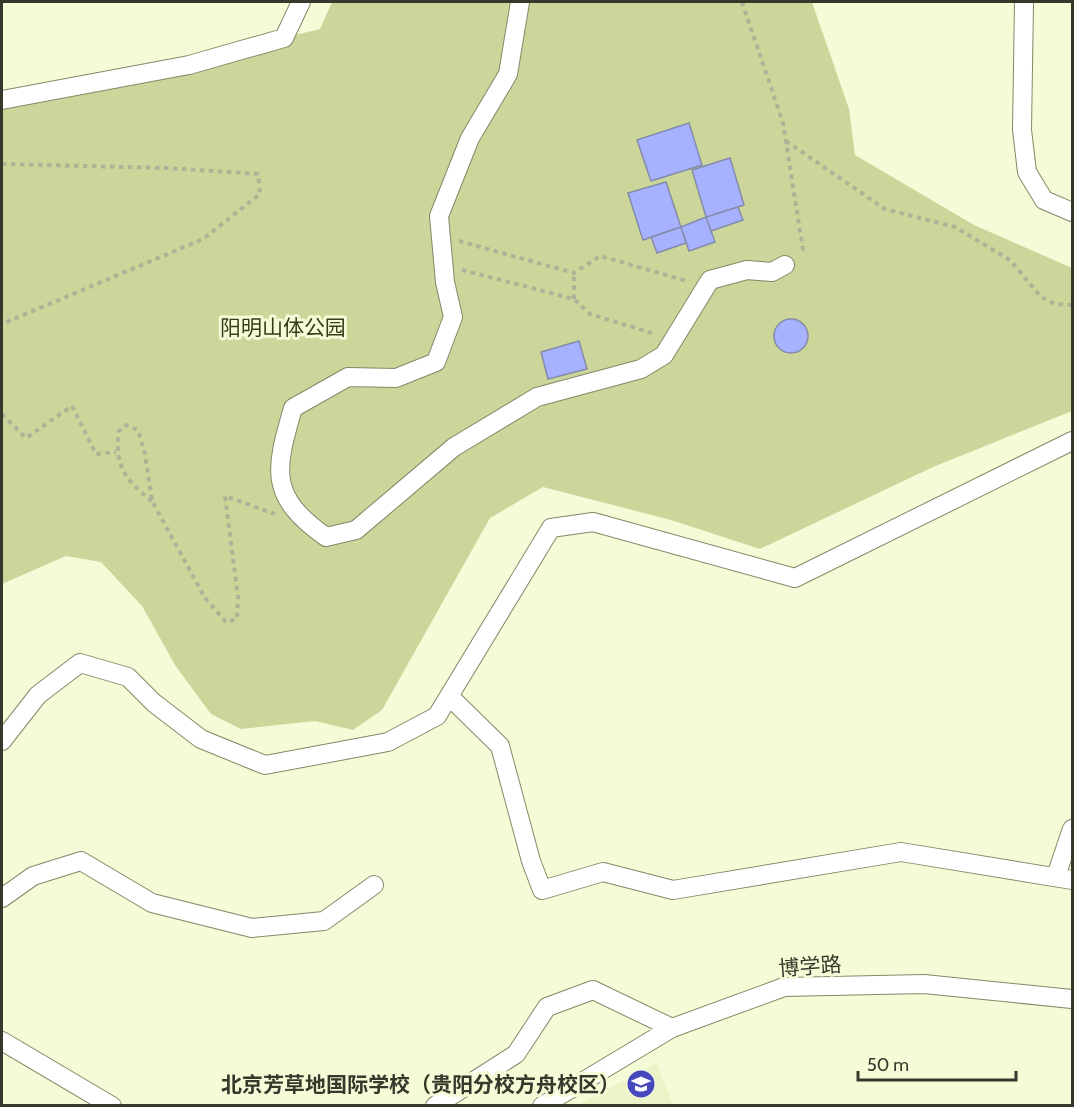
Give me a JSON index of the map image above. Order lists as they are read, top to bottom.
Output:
{
  "streets": {
    "street": ["博学路"]
  },
  "parks": ["阳明山体公园"],
  "places": {
    "school or university": ["北京芳草地国际学校（贵阳分校方舟校区）"]
  },
  "scale_bar": "50 m"
}
